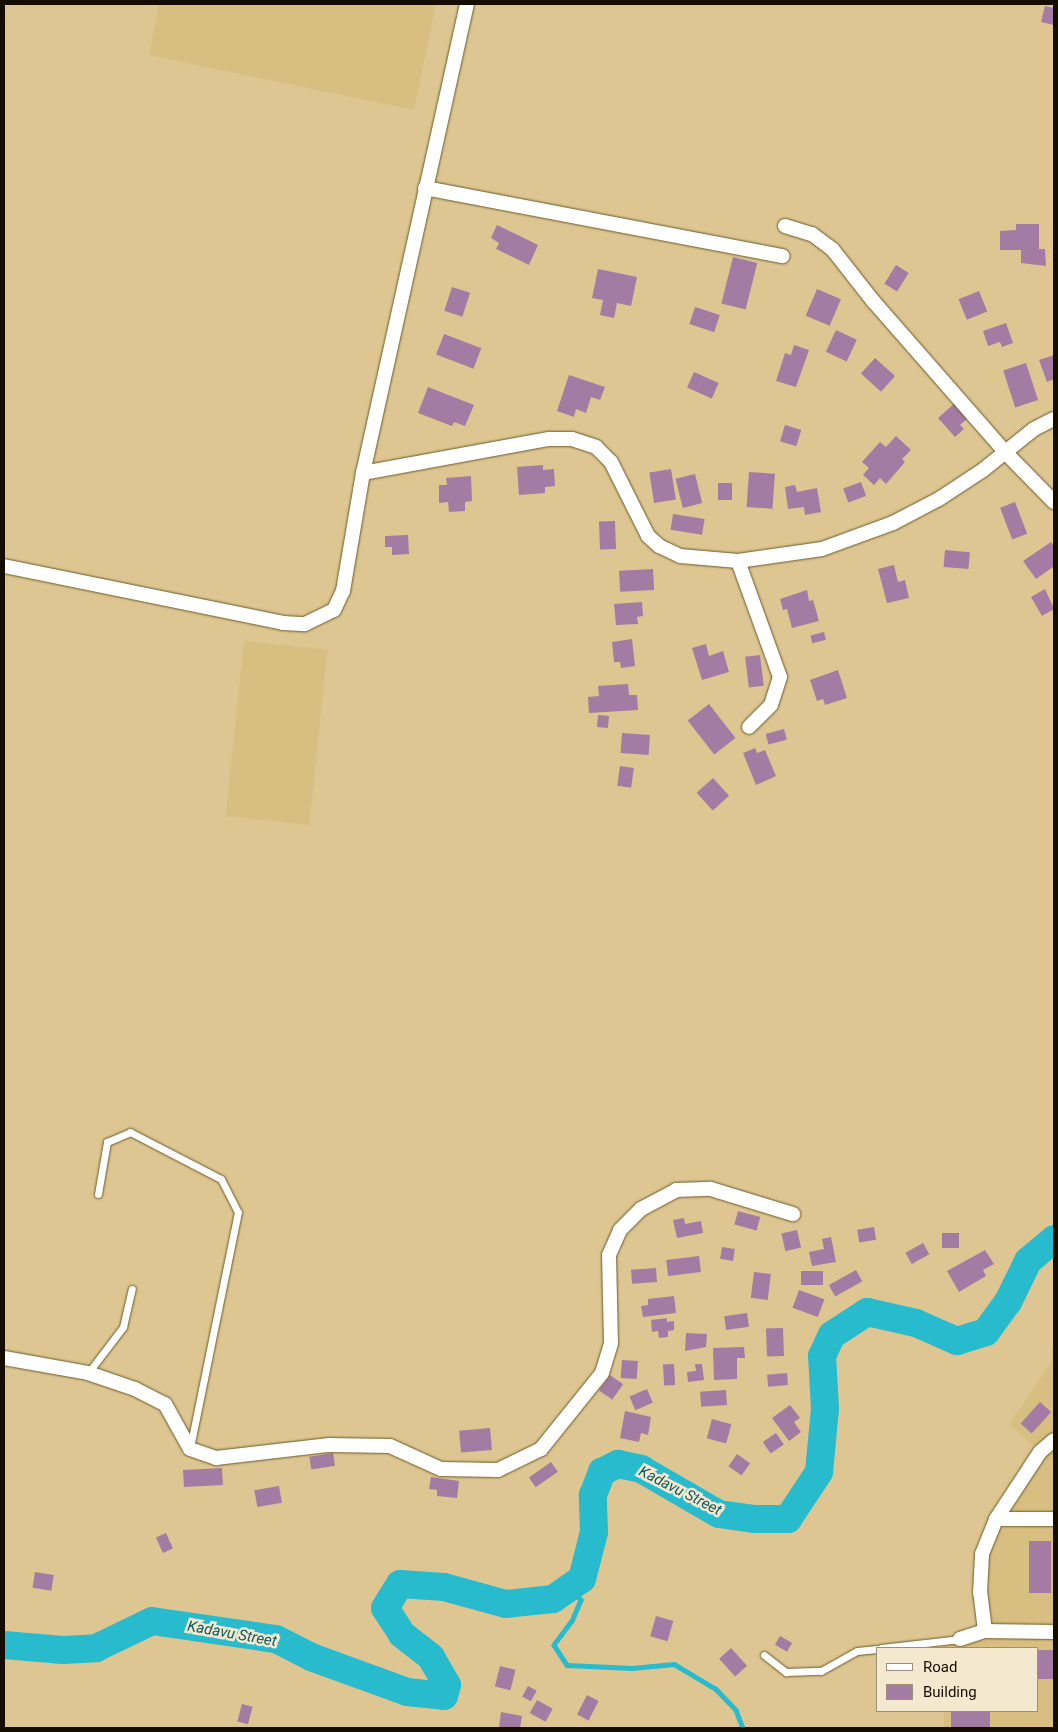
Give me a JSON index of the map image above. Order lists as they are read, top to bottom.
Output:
{
  "water": ["Kadavu Street"],
  "legend": ["Road", "Building"]
}
